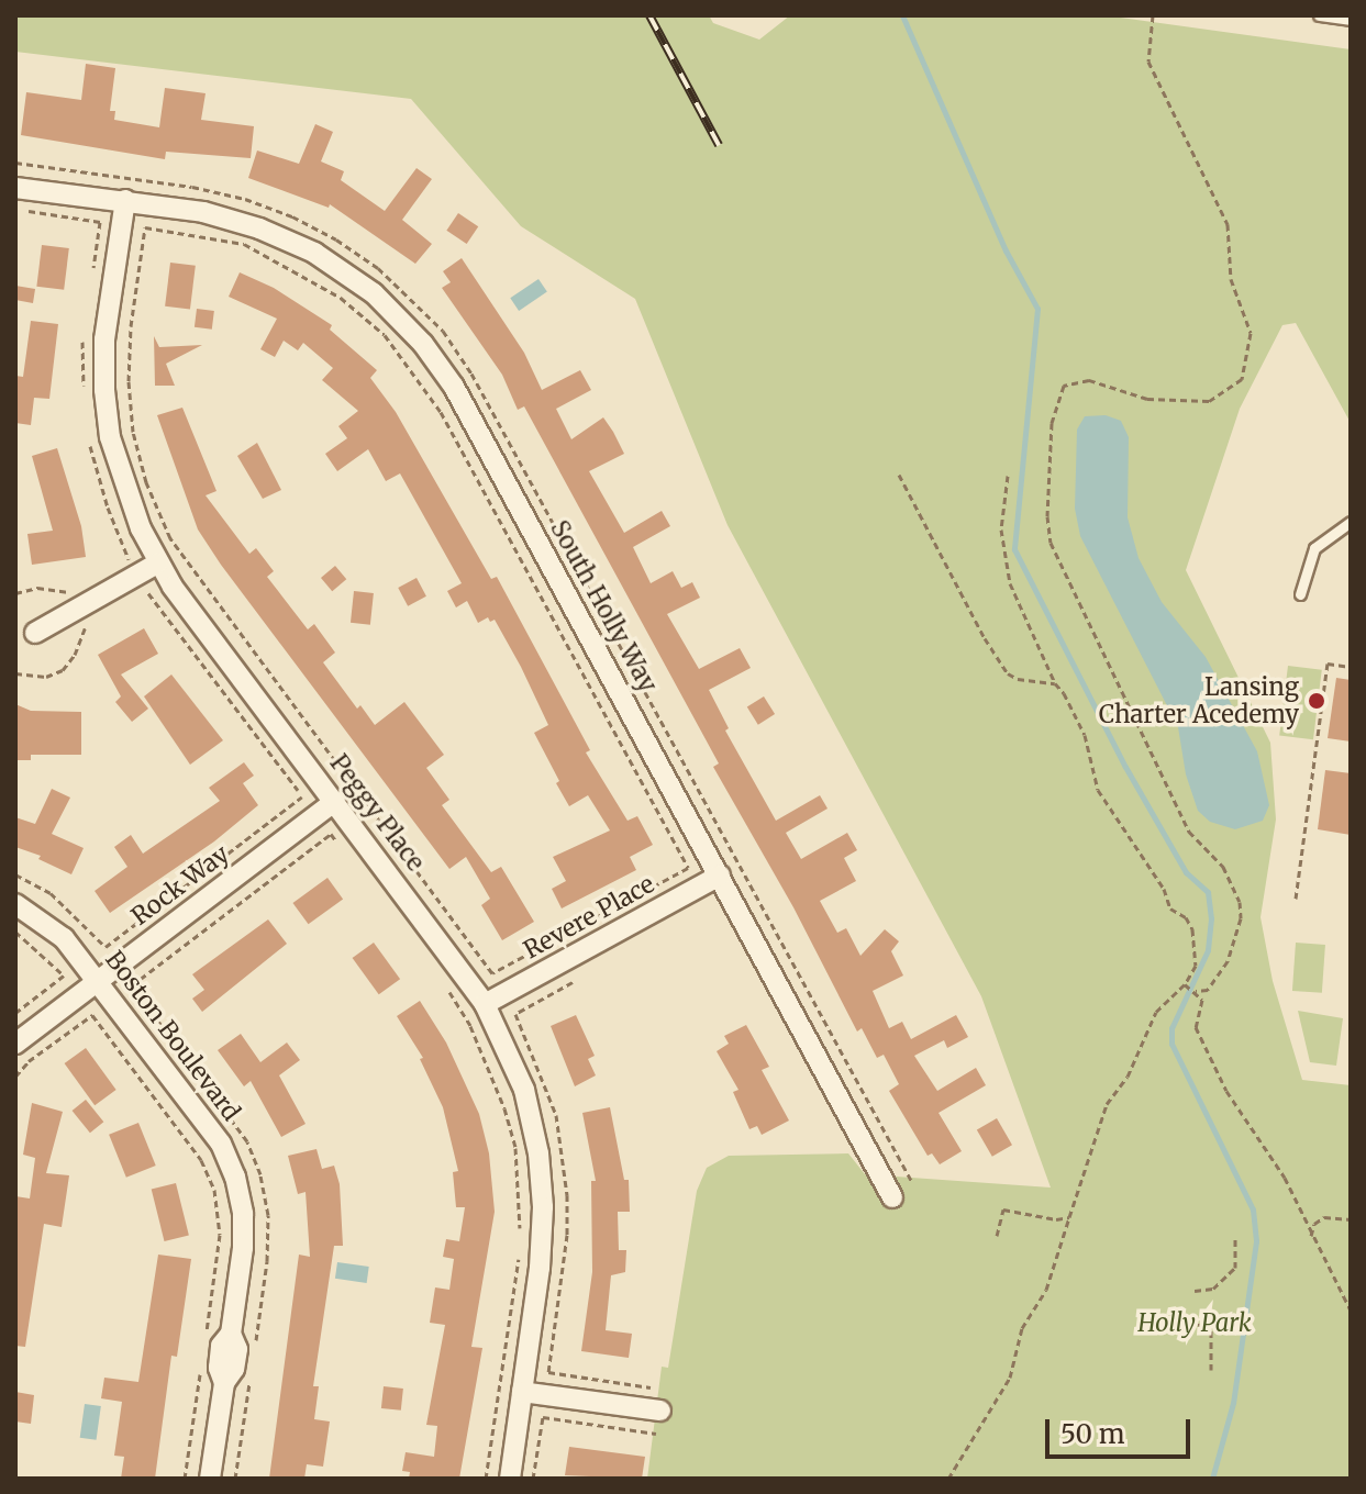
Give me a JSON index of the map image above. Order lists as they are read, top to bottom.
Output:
{
  "streets": {
    "street": [
      "South Holly Way",
      "Peggy Place",
      "Rock Way",
      "Revere Place",
      "Boston Boulevard"
    ]
  },
  "crossings": [
    ["South Holly Way", "Peggy Place"],
    ["South Holly Way", "Revere Place"],
    ["Peggy Place", "Rock Way"],
    ["Peggy Place", "Revere Place"],
    ["Rock Way", "Boston Boulevard"]
  ],
  "parks": ["Holly Park"],
  "places": ["Lansing Charter Acedemy"],
  "scale_bar": "50 m"
}
